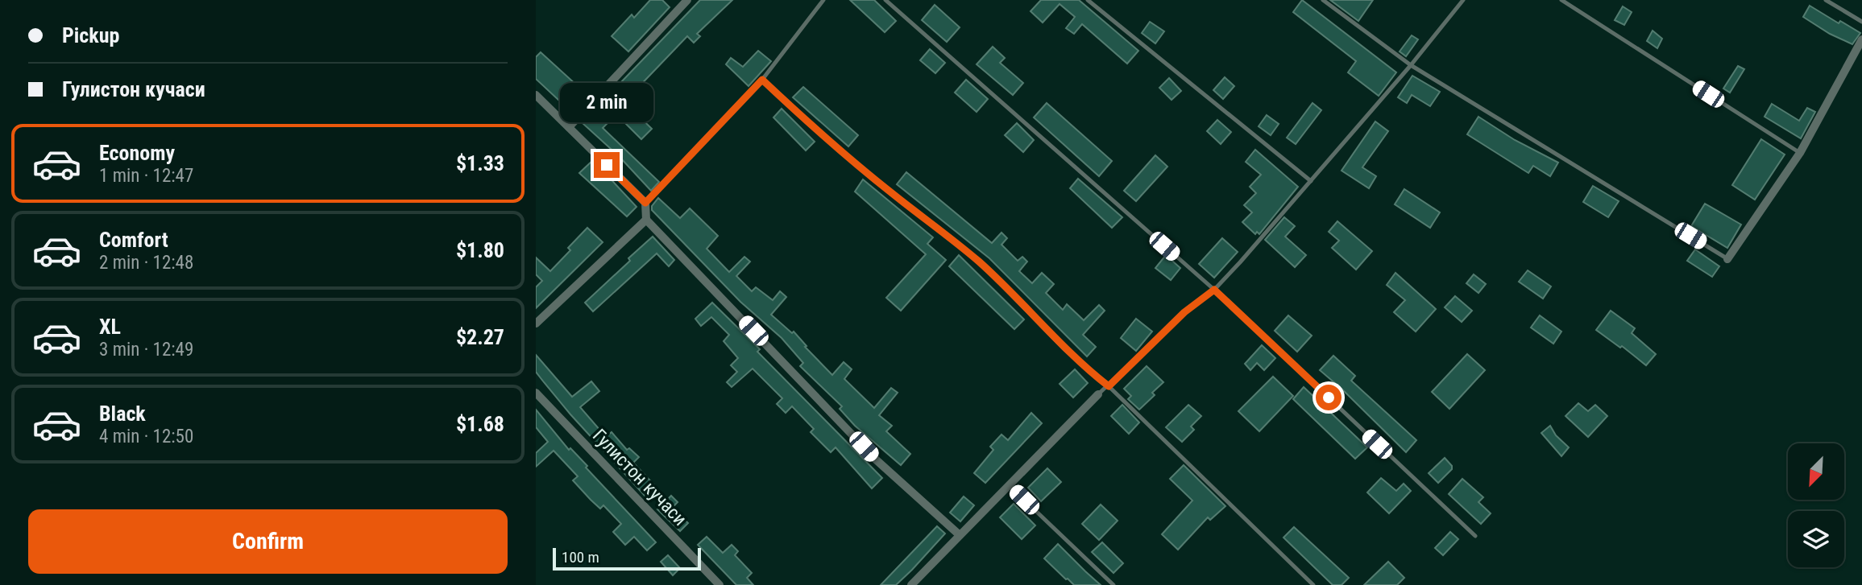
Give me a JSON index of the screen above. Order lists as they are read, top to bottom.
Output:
{
  "streets": {
    "street": ["Гулистон кучаси"]
  },
  "scale_bar": "100 m",
  "north": "bottom left",
  "page": {
    "banner": ["Pickup", "Гулистон кучаси"],
    "bubble": "2 min",
    "list": [
      {
        "name": "Economy",
        "note": "1 min · 12:47",
        "value": "$1.33"
      },
      {
        "name": "Comfort",
        "note": "2 min · 12:48",
        "value": "$1.80"
      },
      {
        "name": "XL",
        "note": "3 min · 12:49",
        "value": "$2.27"
      },
      {
        "name": "Black",
        "note": "4 min · 12:50",
        "value": "$1.68"
      }
    ],
    "buttons": "Confirm",
    "scale": "100 m"
  }
}
